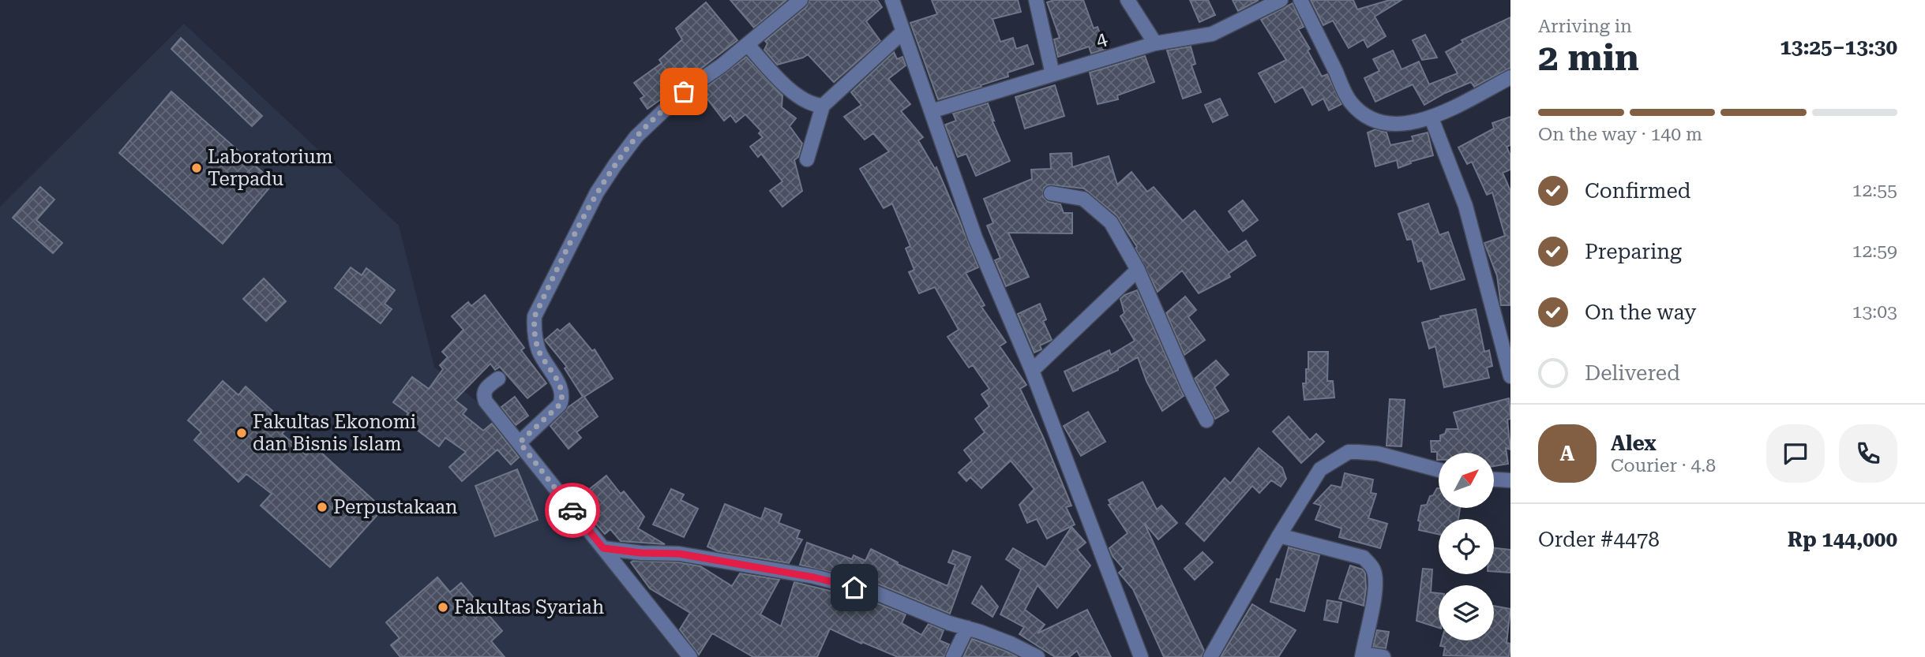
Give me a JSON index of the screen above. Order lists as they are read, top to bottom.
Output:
{
  "streets": {
    "street": ["4"]
  },
  "places": [
    "Laboratorium Terpadu",
    "Fakultas Ekonomi dan Bisnis Islam",
    "Perpustakaan",
    "Fakultas Syariah"
  ],
  "north": "top right",
  "page": {
    "heading": ["2 min", "Arriving in", "13:25–13:30"],
    "panel": [
      "Alex",
      "Courier · 4.8",
      "Order #4478",
      "Rp 144,000"
    ],
    "bar": "On the way · 140 m",
    "list": [
      ["Confirmed", "12:55"],
      ["Preparing", "12:59"],
      ["On the way", "13:03"],
      "Delivered"
    ],
    "round": "A"
  }
}
